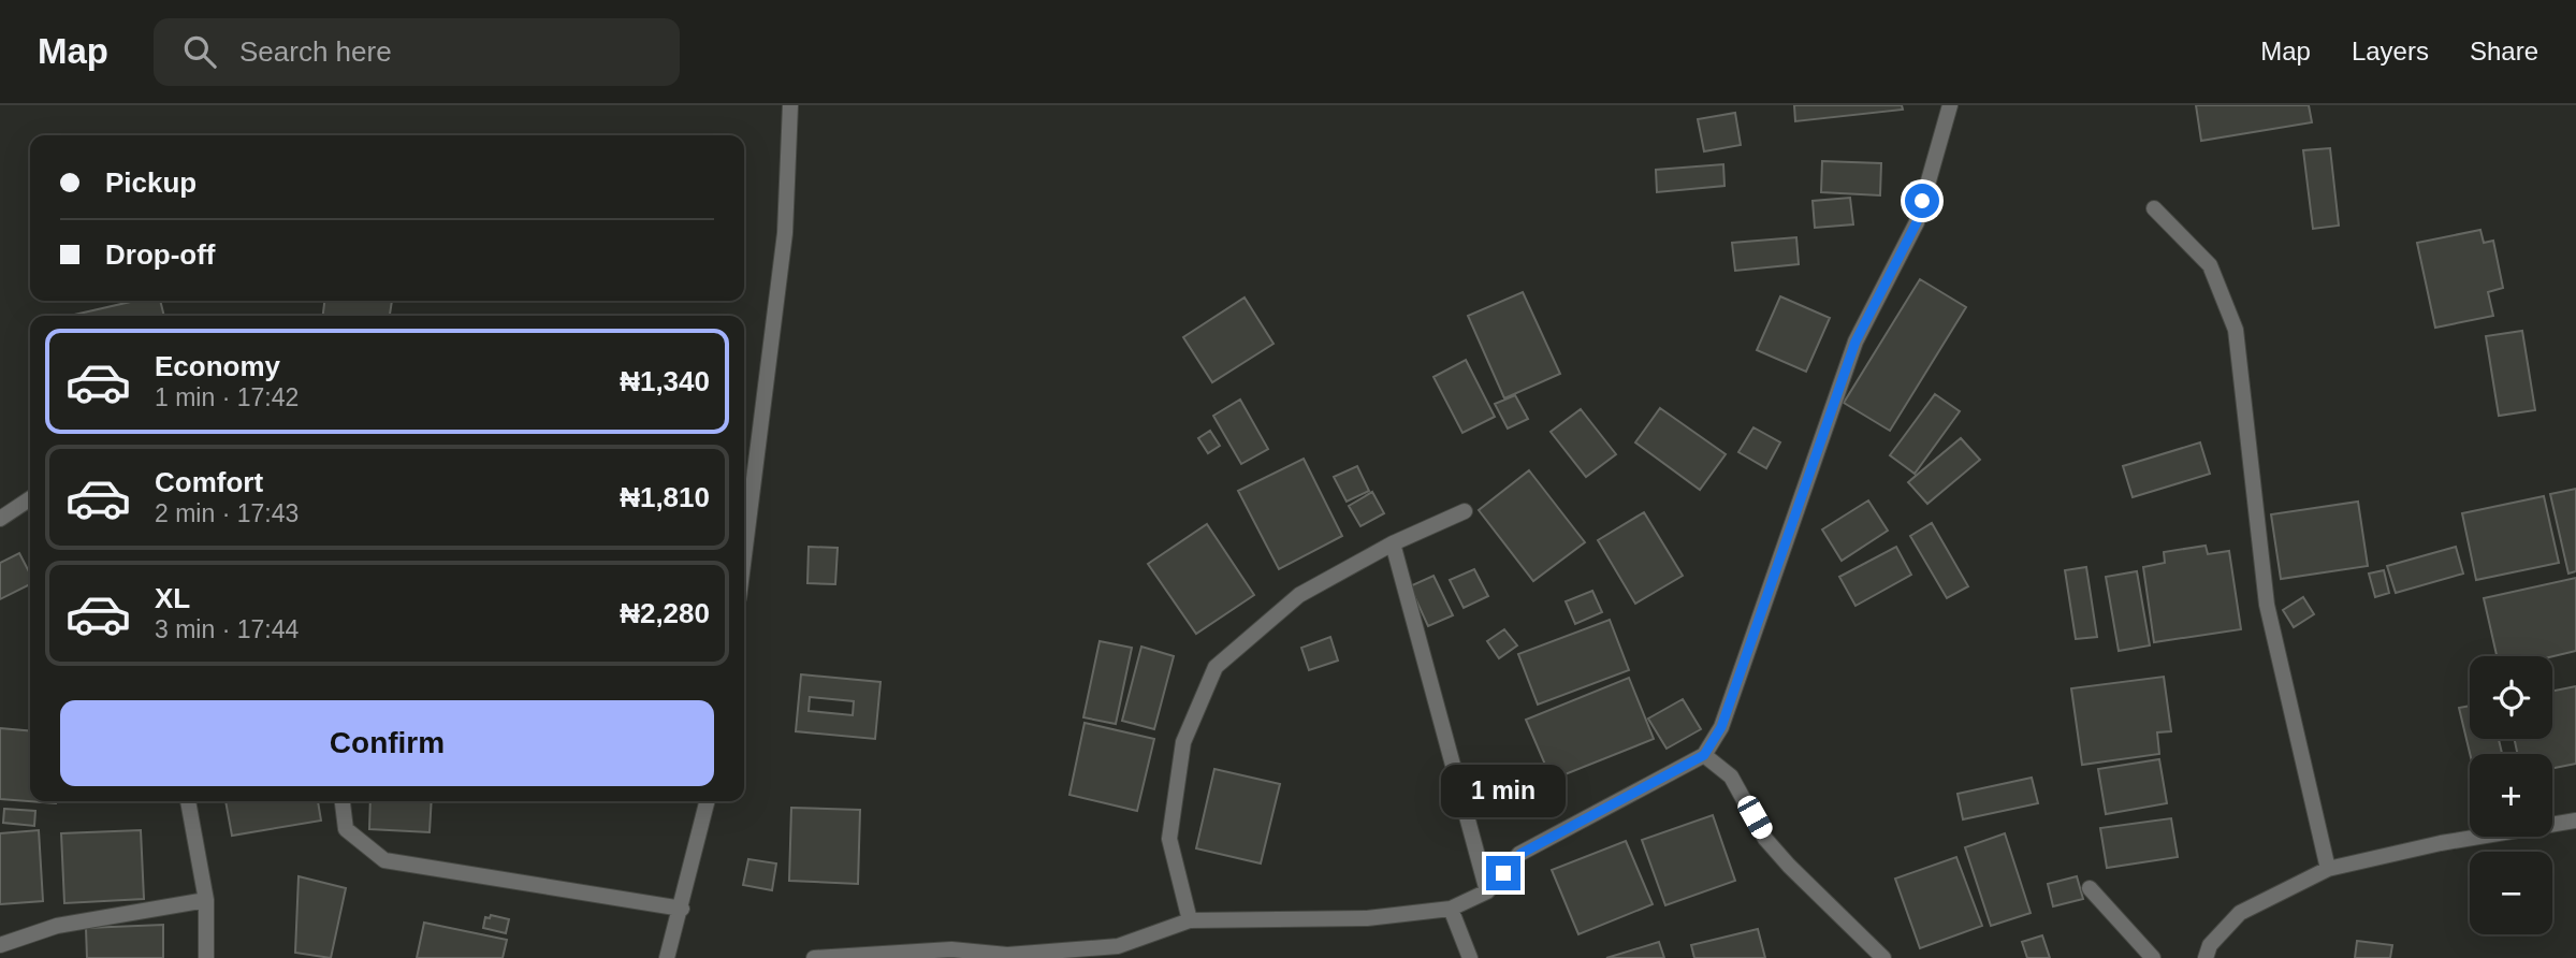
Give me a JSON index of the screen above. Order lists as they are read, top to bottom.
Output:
{
  "page": {
    "header": "Map",
    "search": "Search here",
    "nav": ["Map", "Layers", "Share"],
    "banner": ["Pickup", "Drop-off"],
    "list": [
      {
        "name": "Economy",
        "note": "1 min · 17:42",
        "value": "₦1,340"
      },
      {
        "name": "Comfort",
        "note": "2 min · 17:43",
        "value": "₦1,810"
      },
      {
        "name": "XL",
        "note": "3 min · 17:44",
        "value": "₦2,280"
      }
    ],
    "map_buttons": ["+", "−"],
    "buttons": "Confirm",
    "bubble": "1 min"
  }
}
